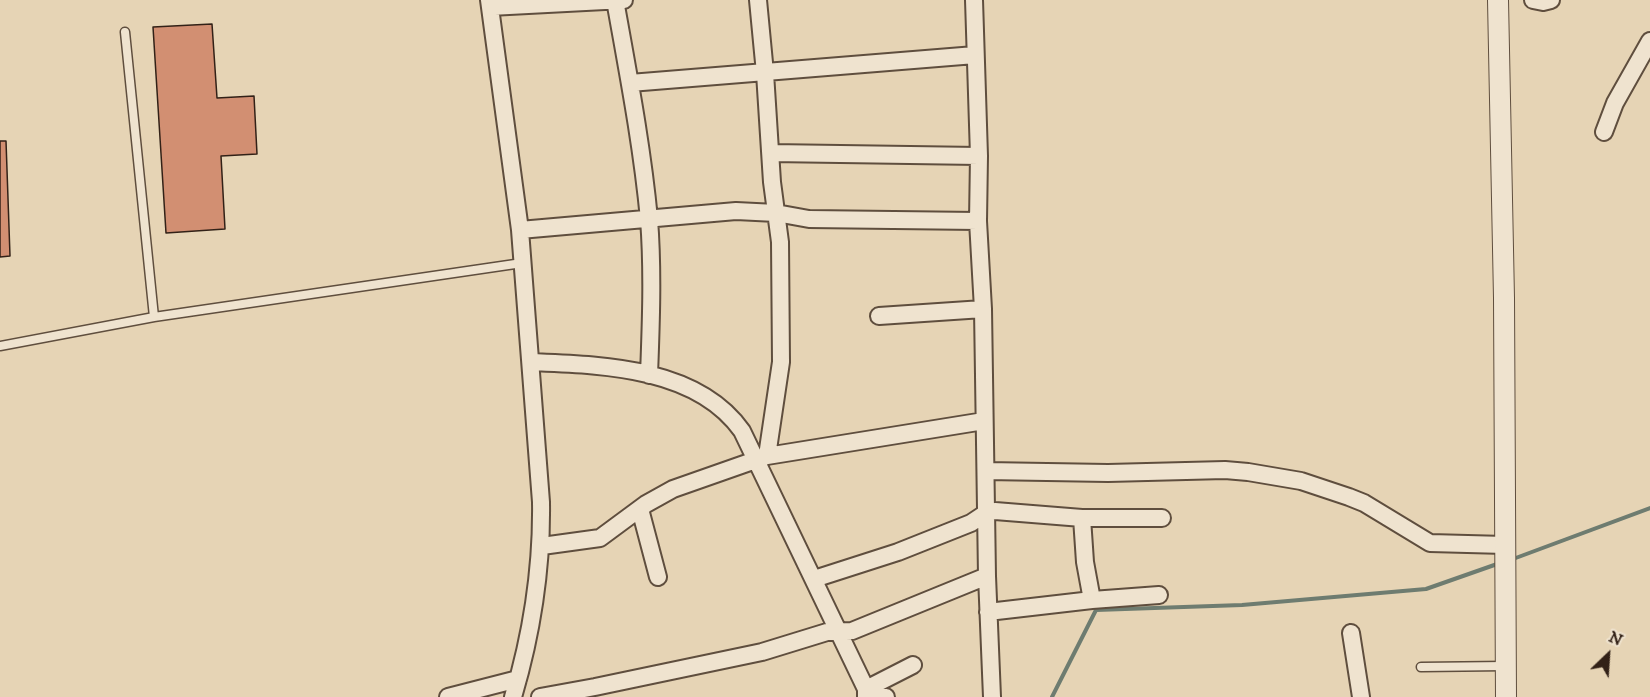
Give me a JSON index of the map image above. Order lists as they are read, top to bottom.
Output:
{
  "north": "top right"
}
